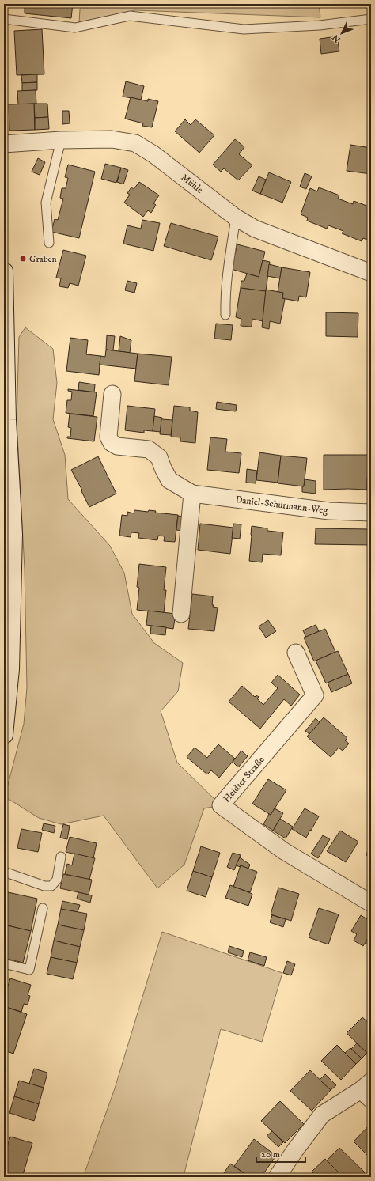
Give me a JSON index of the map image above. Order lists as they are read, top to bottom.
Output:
{
  "streets": {
    "street": ["Mühle", "Daniel-Schürmann-Weg", "Heidter Straße"]
  },
  "places": {
    "transit": ["Graben"]
  },
  "scale_bar": "20 m",
  "north": "bottom left"
}
